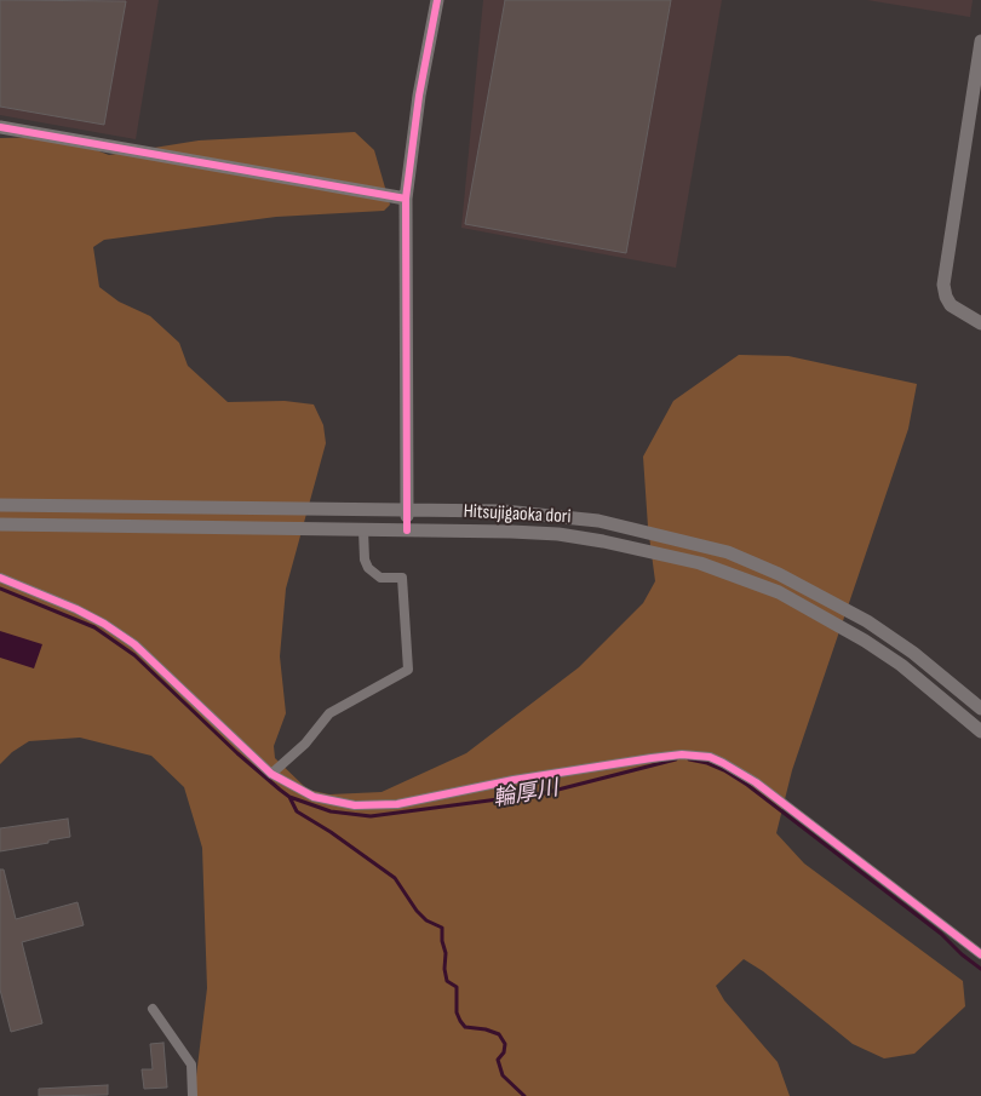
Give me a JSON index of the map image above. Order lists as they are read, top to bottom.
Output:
{
  "streets": {
    "main road": ["Hitsujigaoka dori"]
  },
  "water": ["輪厚川"]
}
